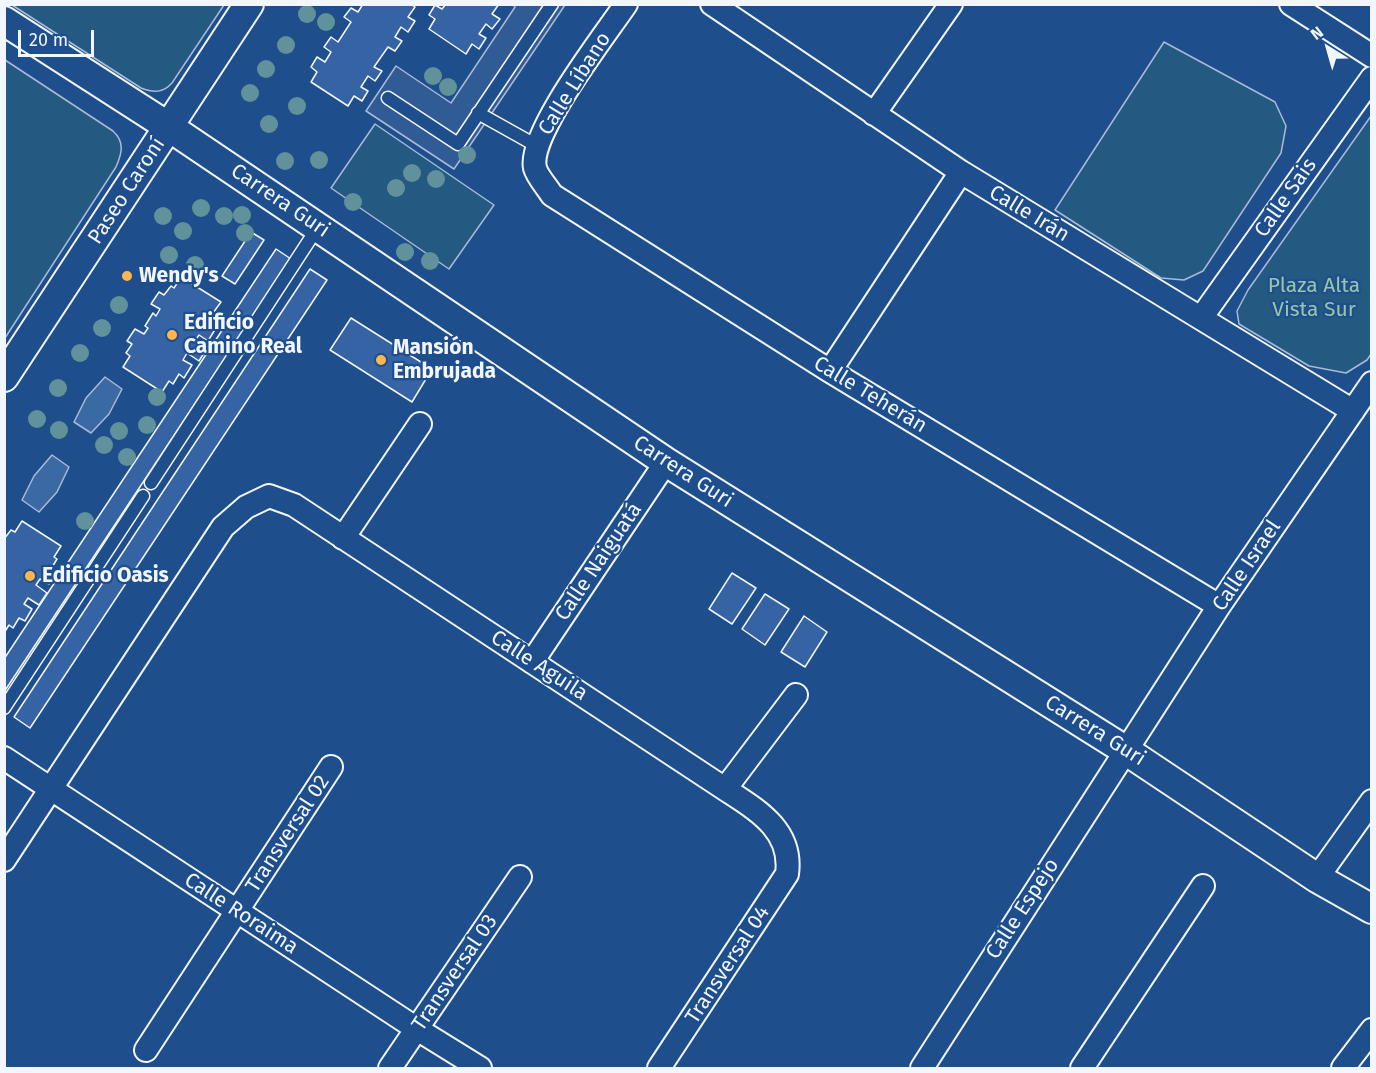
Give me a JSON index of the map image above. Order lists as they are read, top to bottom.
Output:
{
  "streets": {
    "street": [
      "Calle Líbano",
      "Paseo Caroní",
      "Calle Sais",
      "Carrera Guri",
      "Calle Irán",
      "Calle Teherán",
      "Calle Naiguatá",
      "Calle Israel",
      "Calle Aguila",
      "Transversal 02",
      "Calle Espejo",
      "Calle Roraima",
      "Transversal 04",
      "Transversal 03"
    ]
  },
  "crossings": [
    ["Calle Líbano", "Calle Teherán"],
    ["Paseo Caroní", "Carrera Guri"],
    ["Calle Sais", "Calle Irán"],
    ["Carrera Guri", "Calle Naiguatá"],
    ["Carrera Guri", "Calle Israel"],
    ["Carrera Guri", "Calle Espejo"],
    ["Calle Irán", "Calle Israel"],
    ["Calle Teherán", "Calle Israel"],
    ["Calle Naiguatá", "Calle Aguila"],
    ["Calle Israel", "Calle Espejo"],
    ["Calle Aguila", "Calle Roraima"],
    ["Calle Aguila", "Transversal 04"],
    ["Transversal 02", "Calle Roraima"],
    ["Calle Roraima", "Transversal 03"]
  ],
  "parks": ["Plaza Alta Vista Sur"],
  "places": [
    "Wendy's",
    "Edificio Camino Real",
    "Mansión Embrujada",
    "Edificio Oasis"
  ],
  "scale_bar": "20 m",
  "north": "top left"
}
